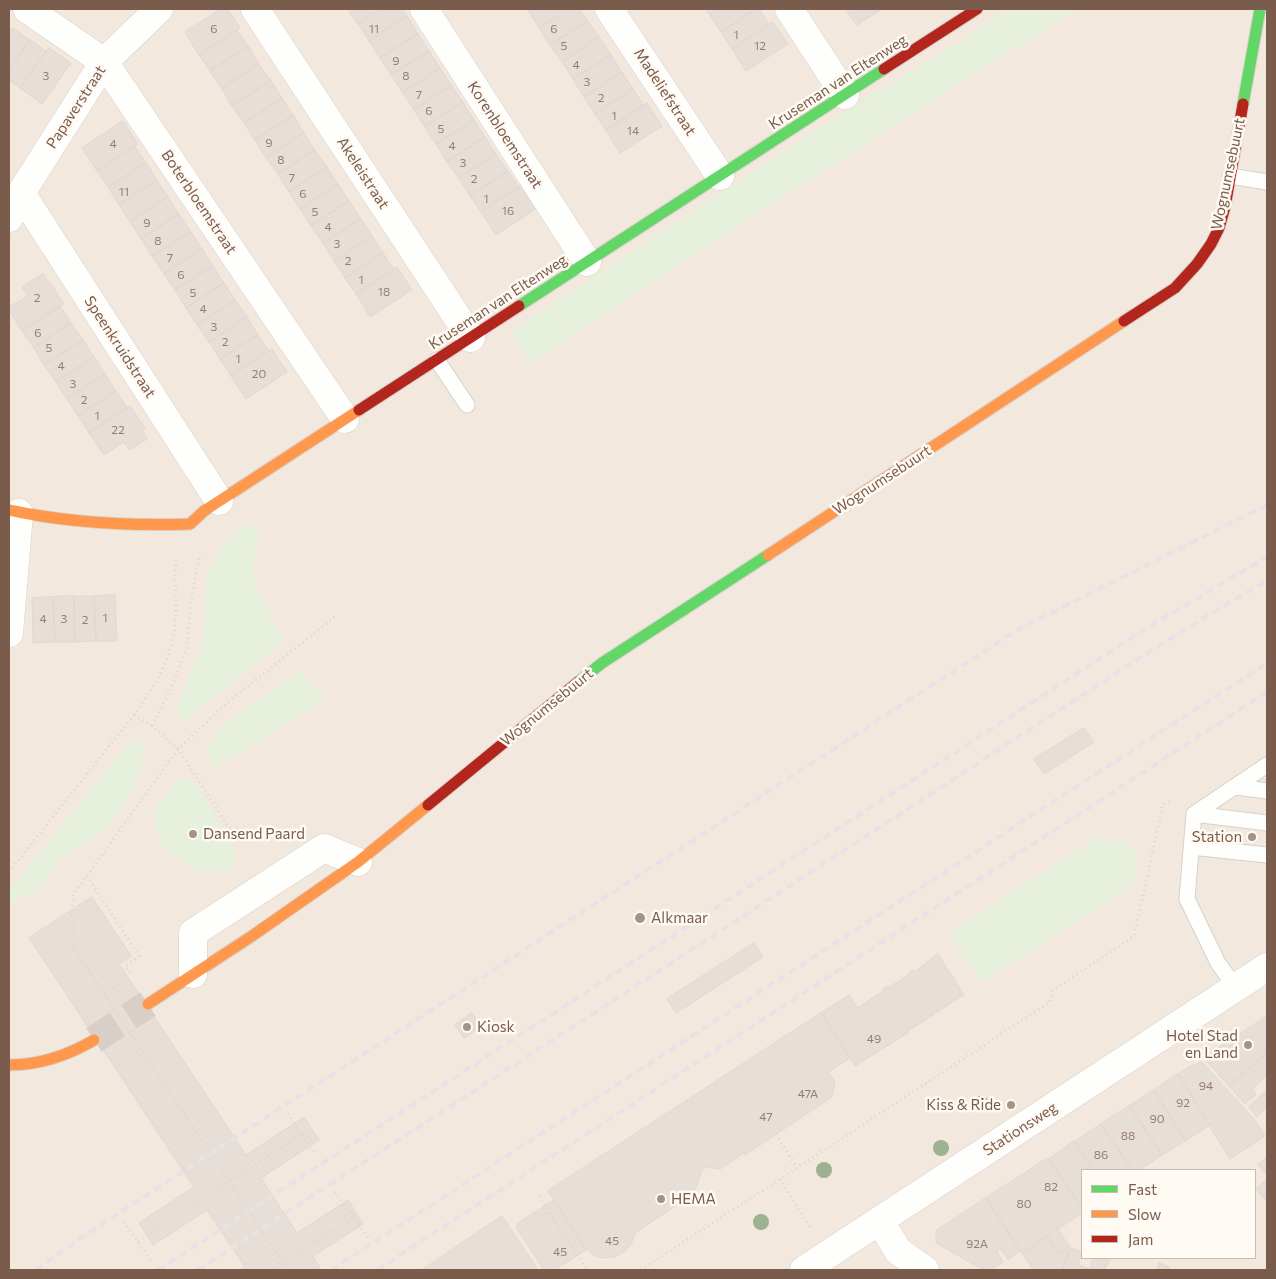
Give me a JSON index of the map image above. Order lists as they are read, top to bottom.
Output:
{
  "streets": {
    "street": [
      "Kruseman van Eltenweg",
      "Madeliefstraat",
      "Papaverstraat",
      "Korenbloemstraat",
      "Akeleistraat",
      "Wognumsebuurt",
      "Boterbloemstraat",
      "Speenkruidstraat",
      "Stationsweg"
    ]
  },
  "crossings": [
    ["Kruseman van Eltenweg", "Madeliefstraat"],
    ["Kruseman van Eltenweg", "Korenbloemstraat"],
    ["Kruseman van Eltenweg", "Akeleistraat"],
    ["Kruseman van Eltenweg", "Boterbloemstraat"],
    ["Kruseman van Eltenweg", "Speenkruidstraat"],
    ["Papaverstraat", "Boterbloemstraat"],
    ["Papaverstraat", "Speenkruidstraat"]
  ],
  "places": [
    "Dansend Paard",
    "Station",
    "Alkmaar",
    "Kiosk",
    "Hotel Stad en Land",
    "Kiss & Ride",
    "HEMA"
  ],
  "house_numbers": [
    "6",
    "11",
    "6",
    "1",
    "5",
    "12",
    "9",
    "4",
    "3",
    "8",
    "3",
    "7",
    "2",
    "6",
    "1",
    "5",
    "14",
    "9",
    "4",
    "4",
    "8",
    "3",
    "7",
    "2",
    "11",
    "6",
    "1",
    "16",
    "5",
    "9",
    "4",
    "8",
    "3",
    "7",
    "2",
    "6",
    "1",
    "18",
    "5",
    "2",
    "4",
    "3",
    "6",
    "2",
    "5",
    "1",
    "4",
    "20",
    "3",
    "2",
    "1",
    "22",
    "1",
    "4",
    "3",
    "2",
    "49",
    "94",
    "47A",
    "92",
    "47",
    "90",
    "88",
    "86",
    "82",
    "80",
    "45",
    "92A",
    "45"
  ],
  "legend": ["Fast", "Slow", "Jam"]
}
